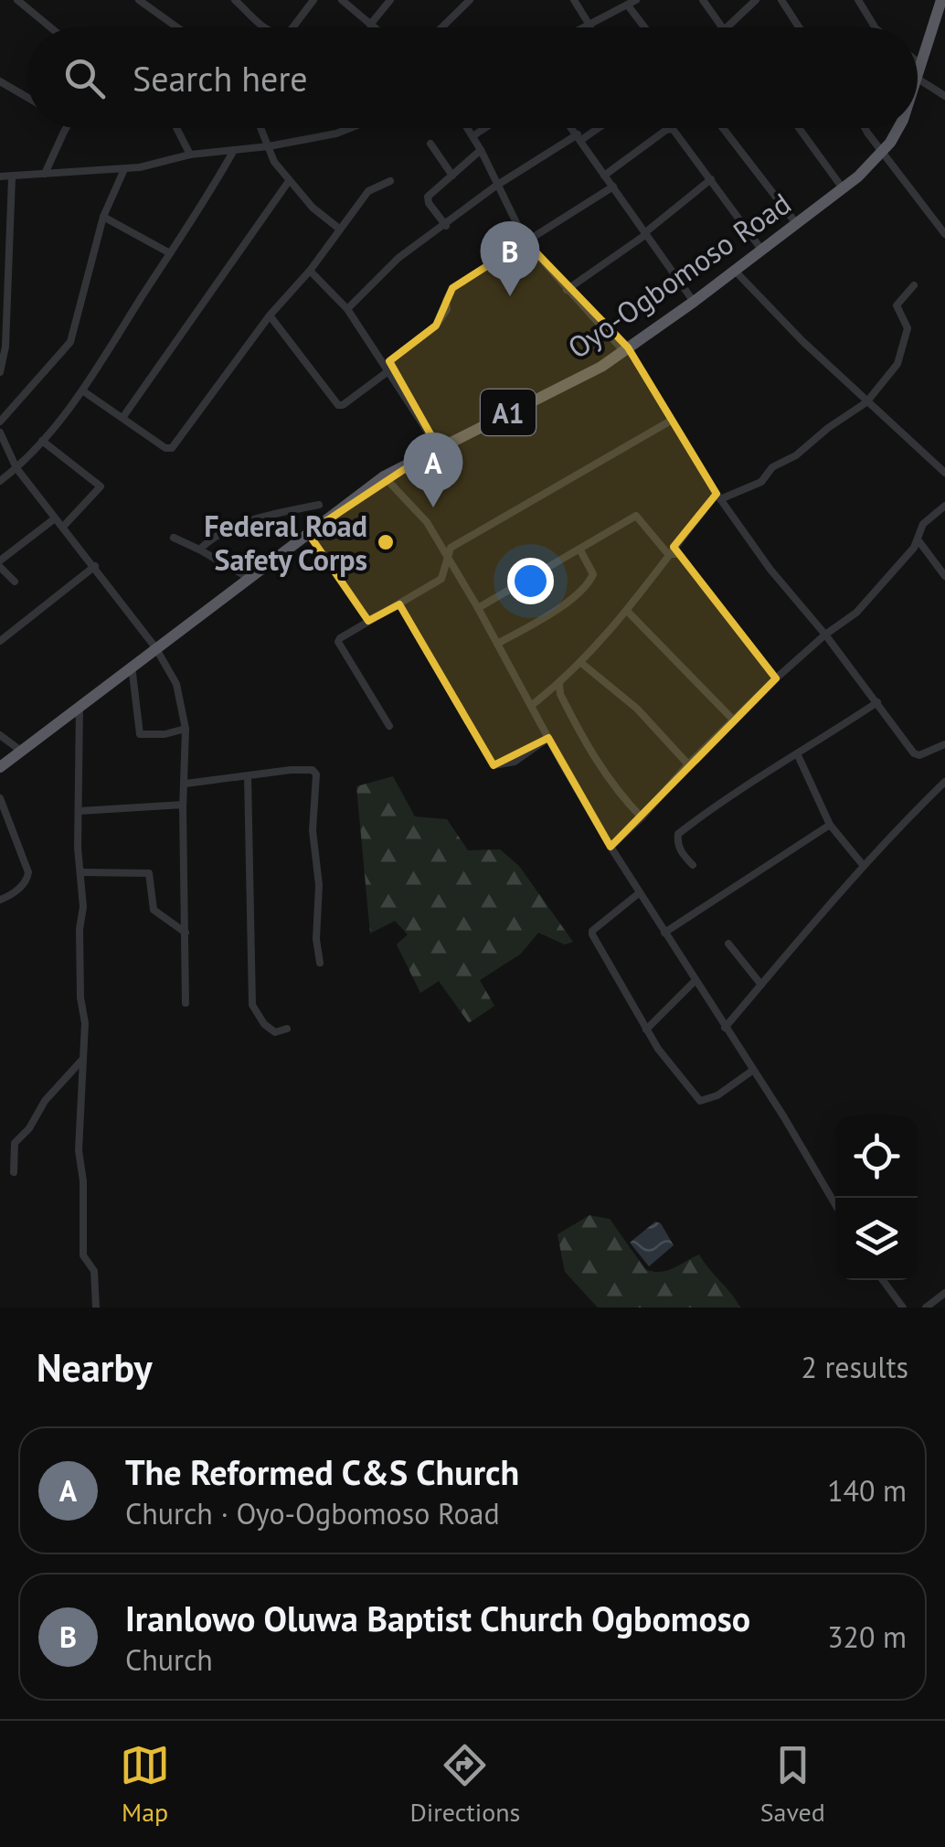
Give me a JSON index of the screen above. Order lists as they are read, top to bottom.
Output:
{
  "streets": {
    "highway": ["Oyo-Ogbomoso Road", "A1"]
  },
  "places": ["Federal Road Safety Corps"],
  "page": {
    "search": "Search here",
    "pins": ["B", "A"],
    "heading": ["Nearby", "2 results"],
    "list": [
      {
        "mark": "A",
        "name": "The Reformed C&S Church",
        "note": "Church · Oyo-Ogbomoso Road",
        "value": "140 m"
      },
      {
        "mark": "B",
        "name": "Iranlowo Oluwa Baptist Church Ogbomoso",
        "note": "Church",
        "value": "320 m"
      }
    ],
    "nav": ["Map", "Directions", "Saved"]
  }
}
